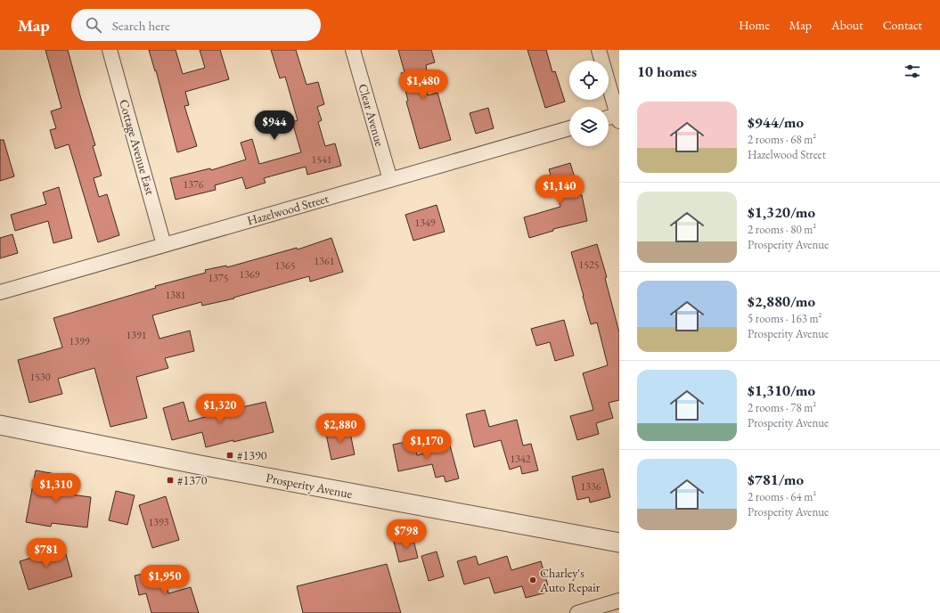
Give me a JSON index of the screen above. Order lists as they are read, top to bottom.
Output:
{
  "streets": {
    "street": [
      "Clear Avenue",
      "Cottage Avenue East",
      "Hazelwood Street",
      "Prosperity Avenue"
    ]
  },
  "crossings": [
    ["Clear Avenue", "Hazelwood Street"],
    ["Cottage Avenue East", "Hazelwood Street"]
  ],
  "places": {
    "transit": ["#1390", "#1370"],
    "other": ["Charley's Auto Repair"]
  },
  "house_numbers": [
    "1541",
    "1376",
    "1349",
    "1361",
    "1525",
    "1365",
    "1369",
    "1375",
    "1381",
    "1391",
    "1399",
    "1530",
    "1342",
    "1336",
    "1393"
  ],
  "page": {
    "header": "Map",
    "search": "Search here",
    "nav": [
      "Home",
      "Map",
      "About",
      "Contact"
    ],
    "heading": "10 homes",
    "price": [
      "$1,480",
      "$944",
      "$1,140",
      "$1,320",
      "$2,880",
      "$1,170",
      "$1,310",
      "$798",
      "$781",
      "$1,950"
    ],
    "list": [
      {
        "name": "$944/mo",
        "note": "2 rooms · 68 m² · Hazelwood Street"
      },
      {
        "name": "$1,320/mo",
        "note": "2 rooms · 80 m² · Prosperity Avenue"
      },
      {
        "name": "$2,880/mo",
        "note": "5 rooms · 163 m² · Prosperity Avenue"
      },
      {
        "name": "$1,310/mo",
        "note": "2 rooms · 78 m² · Prosperity Avenue"
      },
      {
        "name": "$781/mo",
        "note": "2 rooms · 64 m² · Prosperity Avenue"
      }
    ]
  }
}
